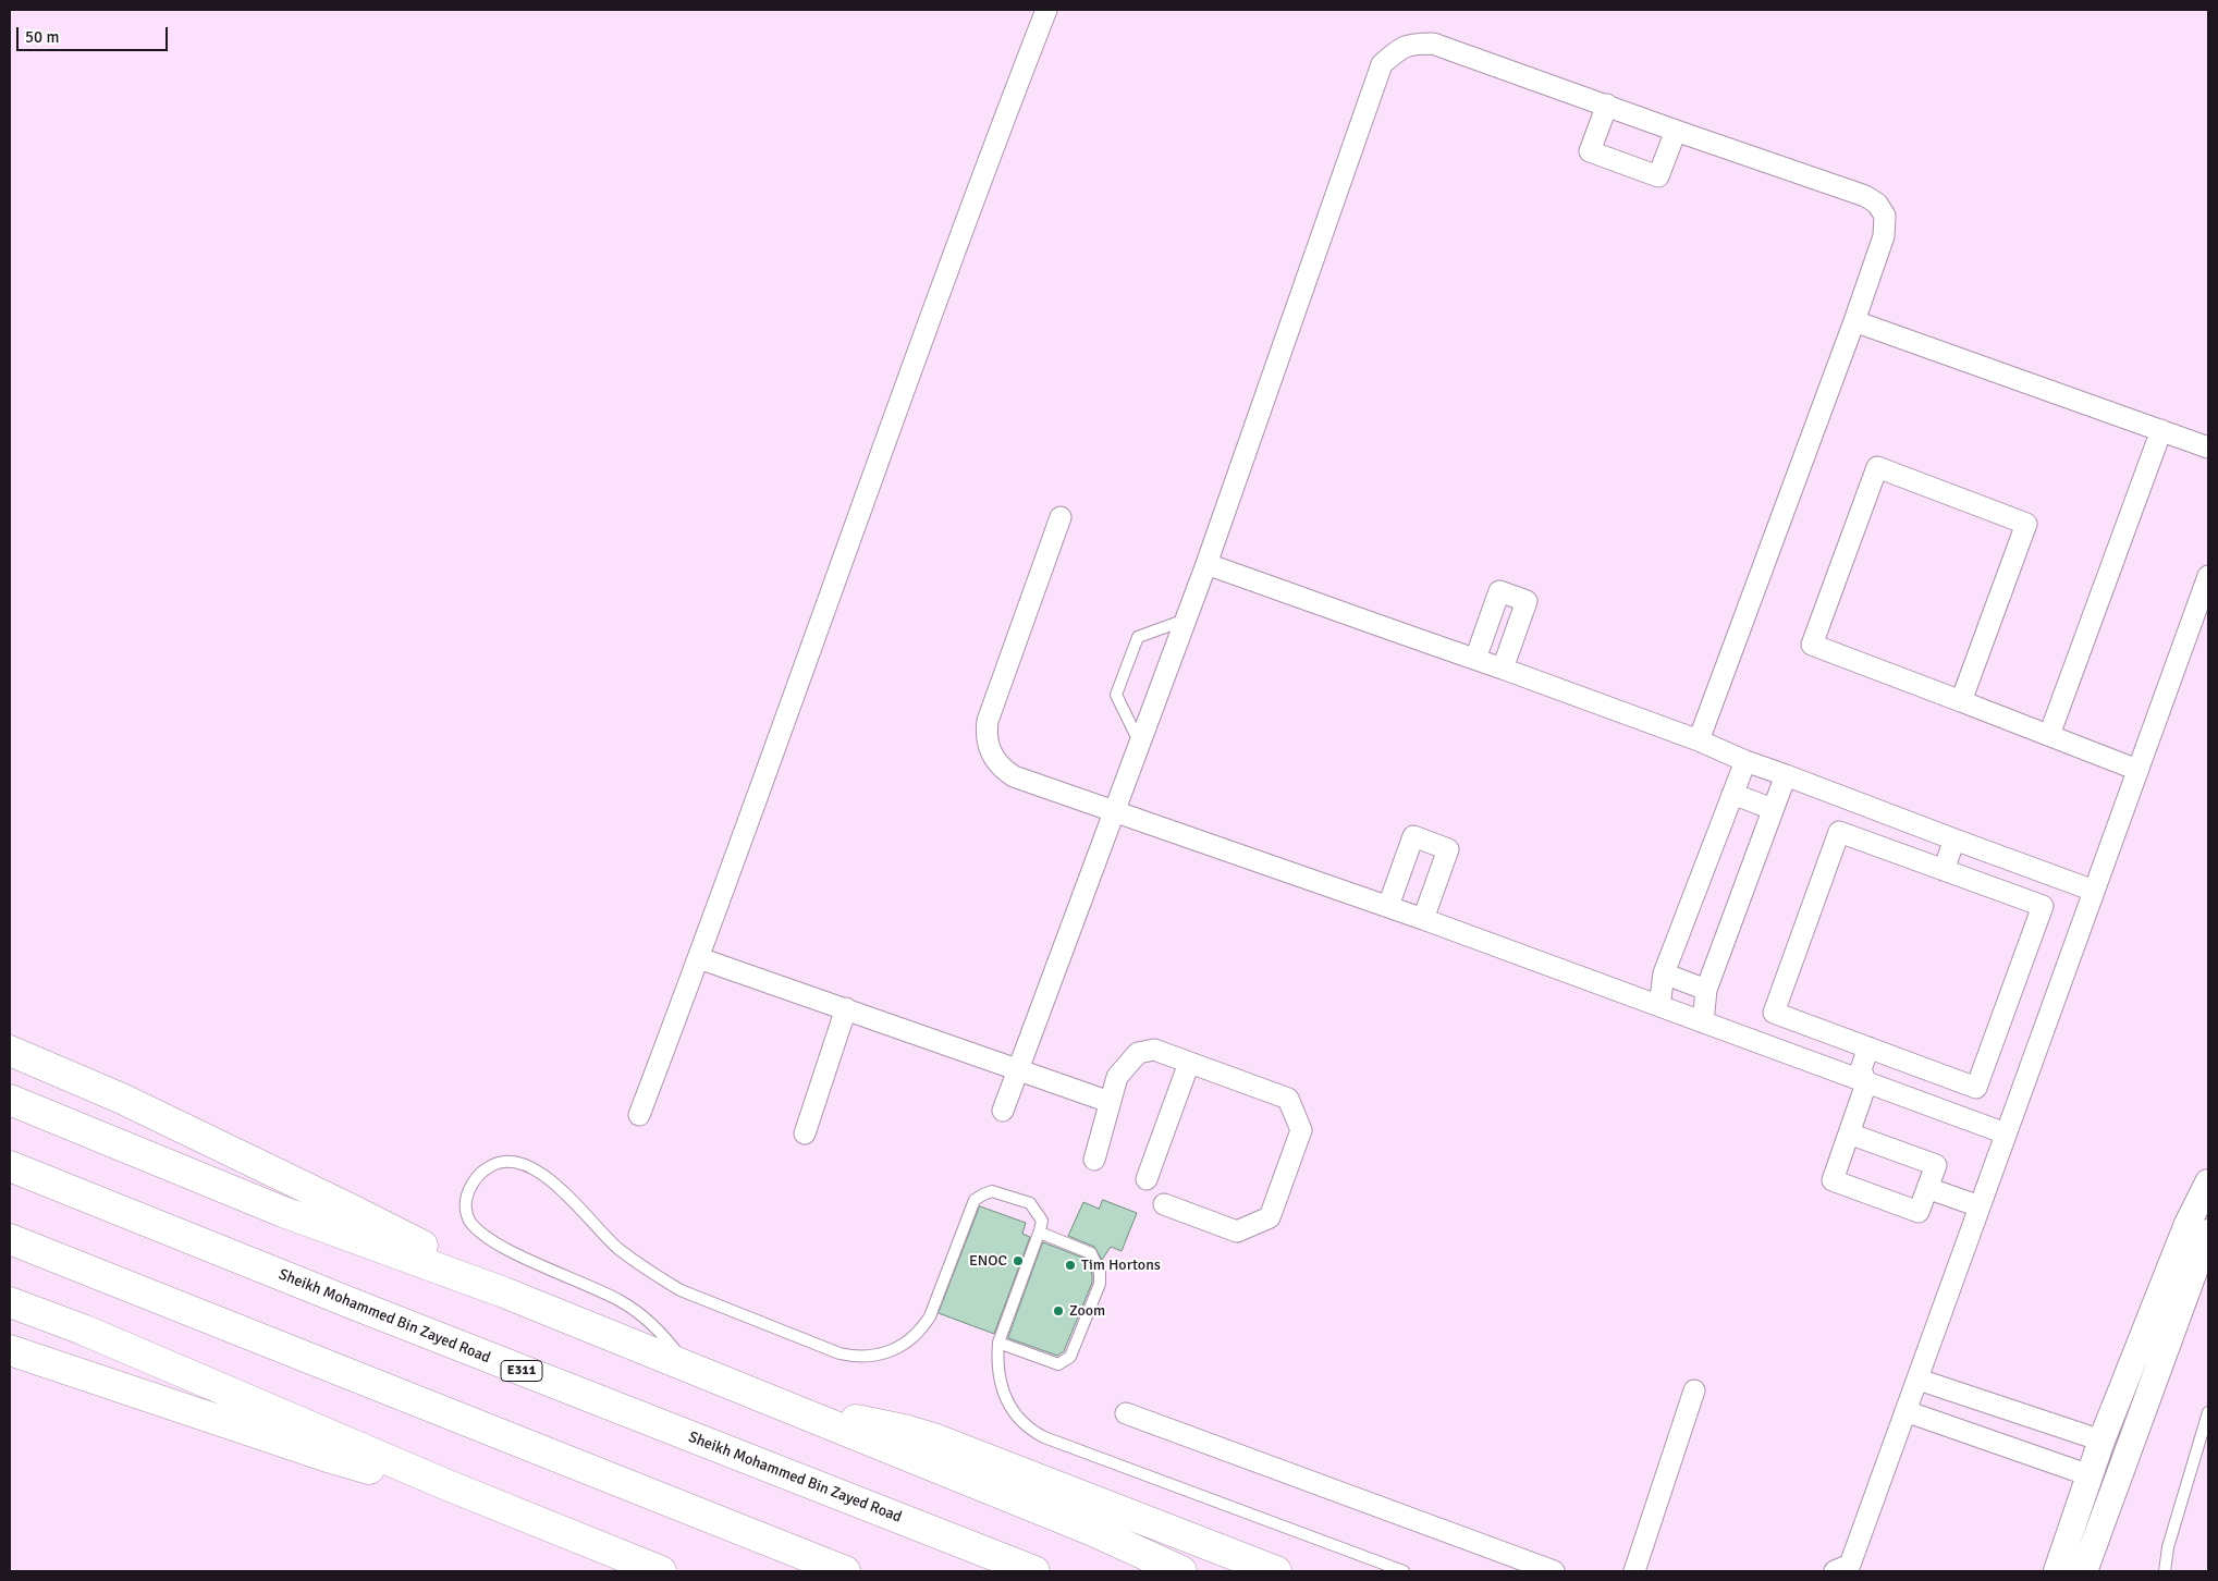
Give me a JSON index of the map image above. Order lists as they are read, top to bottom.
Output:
{
  "streets": {
    "highway": ["Sheikh Mohammed Bin Zayed Road", "E311"]
  },
  "places": ["ENOC", "Tim Hortons", "Zoom"],
  "scale_bar": "50 m"
}
